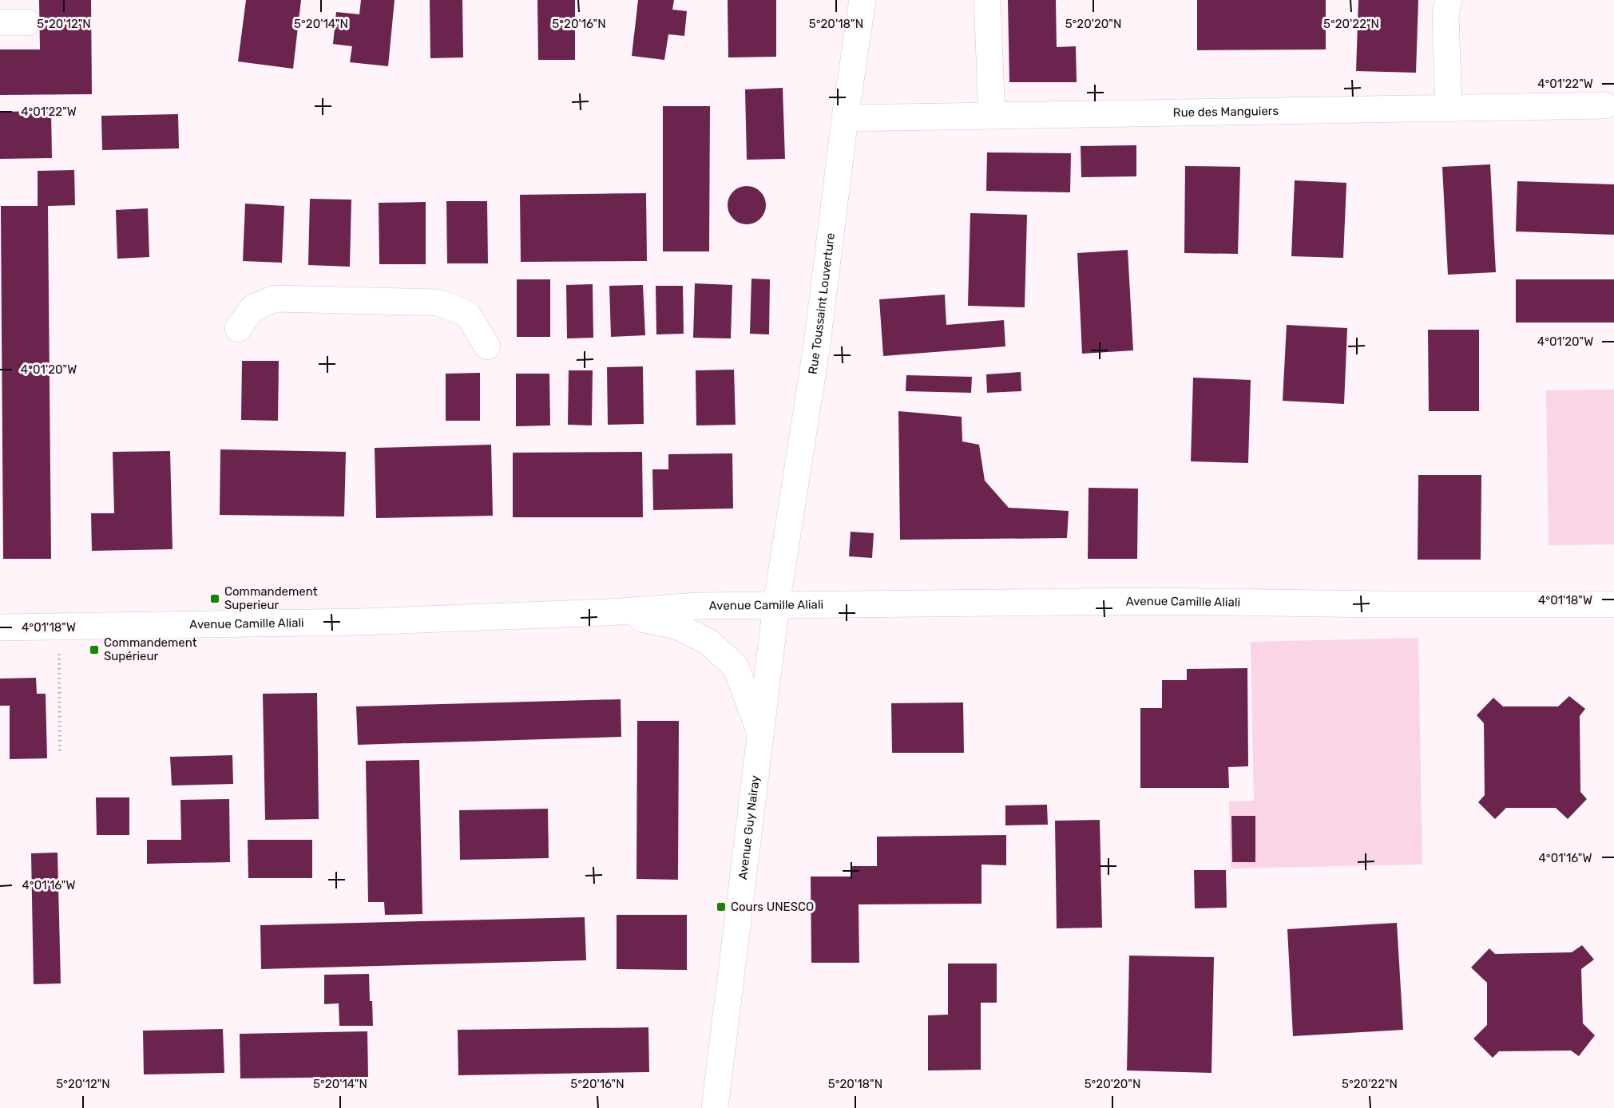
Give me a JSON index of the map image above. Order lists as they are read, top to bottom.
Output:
{
  "streets": {
    "main road": [
      "Rue des Manguiers",
      "Rue Toussaint Louverture",
      "Avenue Camille Aliali",
      "Avenue Guy Nairay"
    ]
  },
  "crossings": [
    ["Rue des Manguiers", "Rue Toussaint Louverture"],
    ["Rue Toussaint Louverture", "Avenue Camille Aliali"],
    ["Rue Toussaint Louverture", "Avenue Guy Nairay"],
    ["Avenue Camille Aliali", "Avenue Guy Nairay"]
  ],
  "places": {
    "transit": ["Commandement Superieur", "Commandement Supérieur", "Cours UNESCO"]
  },
  "coordinates": [
    "5°20'12\"N",
    "5°20'14\"N",
    "5°20'16\"N",
    "5°20'18\"N",
    "5°20'20\"N",
    "5°20'22\"N",
    "4°01'22\"W",
    "4°01'20\"W",
    "4°01'18\"W",
    "4°01'16\"W"
  ]
}
